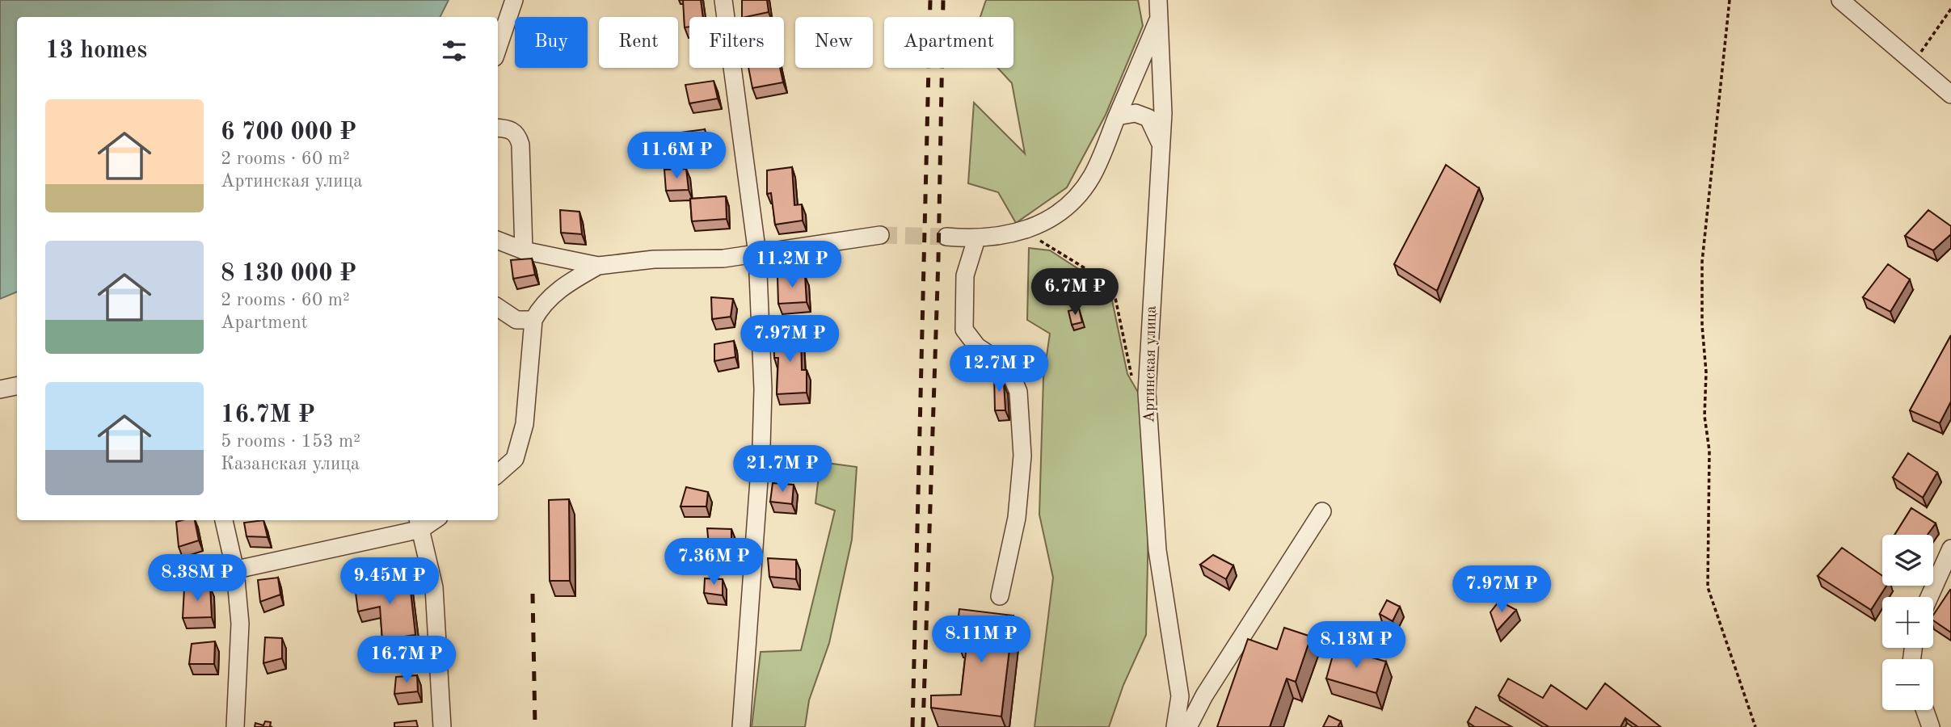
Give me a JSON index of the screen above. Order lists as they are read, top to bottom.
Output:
{
  "streets": {
    "street": ["Артинская улица"]
  },
  "page": {
    "chip": [
      "Buy",
      "Rent",
      "Filters",
      "New",
      "Apartment"
    ],
    "heading": "13 homes",
    "list": [
      {
        "name": "6 700 000 ₽",
        "note": "2 rooms · 60 m² · Артинская улица"
      },
      {
        "name": "8 130 000 ₽",
        "note": "2 rooms · 60 m² · Apartment"
      },
      {
        "name": "16.7M ₽",
        "note": "5 rooms · 153 m² · Казанская улица"
      }
    ],
    "price": [
      "11.6M ₽",
      "11.2M ₽",
      "6.7M ₽",
      "7.97M ₽",
      "12.7M ₽",
      "21.7M ₽",
      "7.36M ₽",
      "8.38M ₽",
      "9.45M ₽",
      "7.97M ₽",
      "8.11M ₽",
      "8.13M ₽",
      "16.7M ₽"
    ],
    "map_buttons": ["+", "−"]
  }
}
